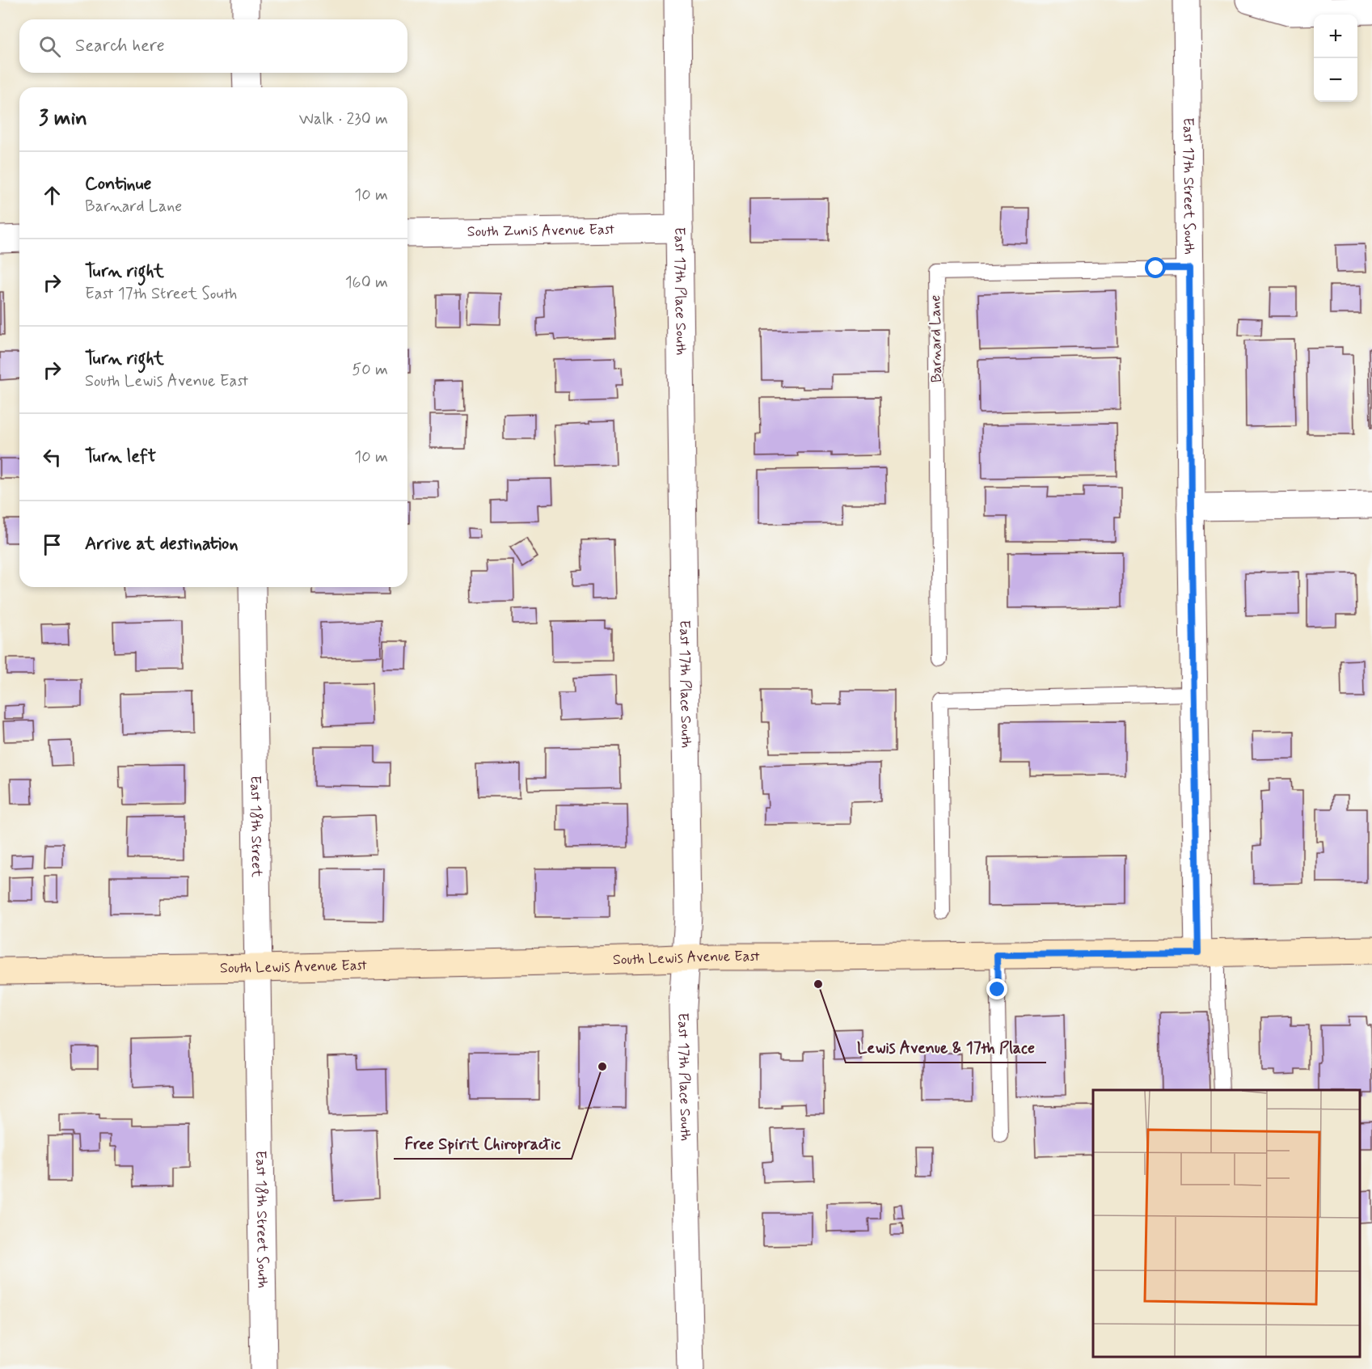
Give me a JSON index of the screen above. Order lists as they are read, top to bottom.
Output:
{
  "streets": {
    "main road": ["South Lewis Avenue East"],
    "street": [
      "East 17th Street South",
      "South Zunis Avenue East",
      "East 17th Place South",
      "East 18th Street",
      "East 18th Street South"
    ],
    "lane": ["Barnard Lane"]
  },
  "crossings": [
    ["East 17th Street South", "Barnard Lane"],
    ["East 17th Street South", "South Lewis Avenue East"],
    ["South Zunis Avenue East", "East 17th Place South"],
    ["East 17th Place South", "South Lewis Avenue East"],
    ["East 18th Street", "South Lewis Avenue East"],
    ["East 18th Street", "East 18th Street South"]
  ],
  "places": ["Lewis Avenue & 17th Place", "Free Spirit Chiropractic"],
  "page": {
    "map_buttons": ["+", "−"],
    "search": "Search here",
    "heading": ["3 min", "Walk · 230 m"],
    "list": [
      ["Continue", "Barnard Lane", "10 m"],
      ["Turn right", "East 17th Street South", "160 m"],
      ["Turn right", "South Lewis Avenue East", "50 m"],
      ["Turn left", "10 m"],
      "Arrive at destination"
    ]
  }
}
